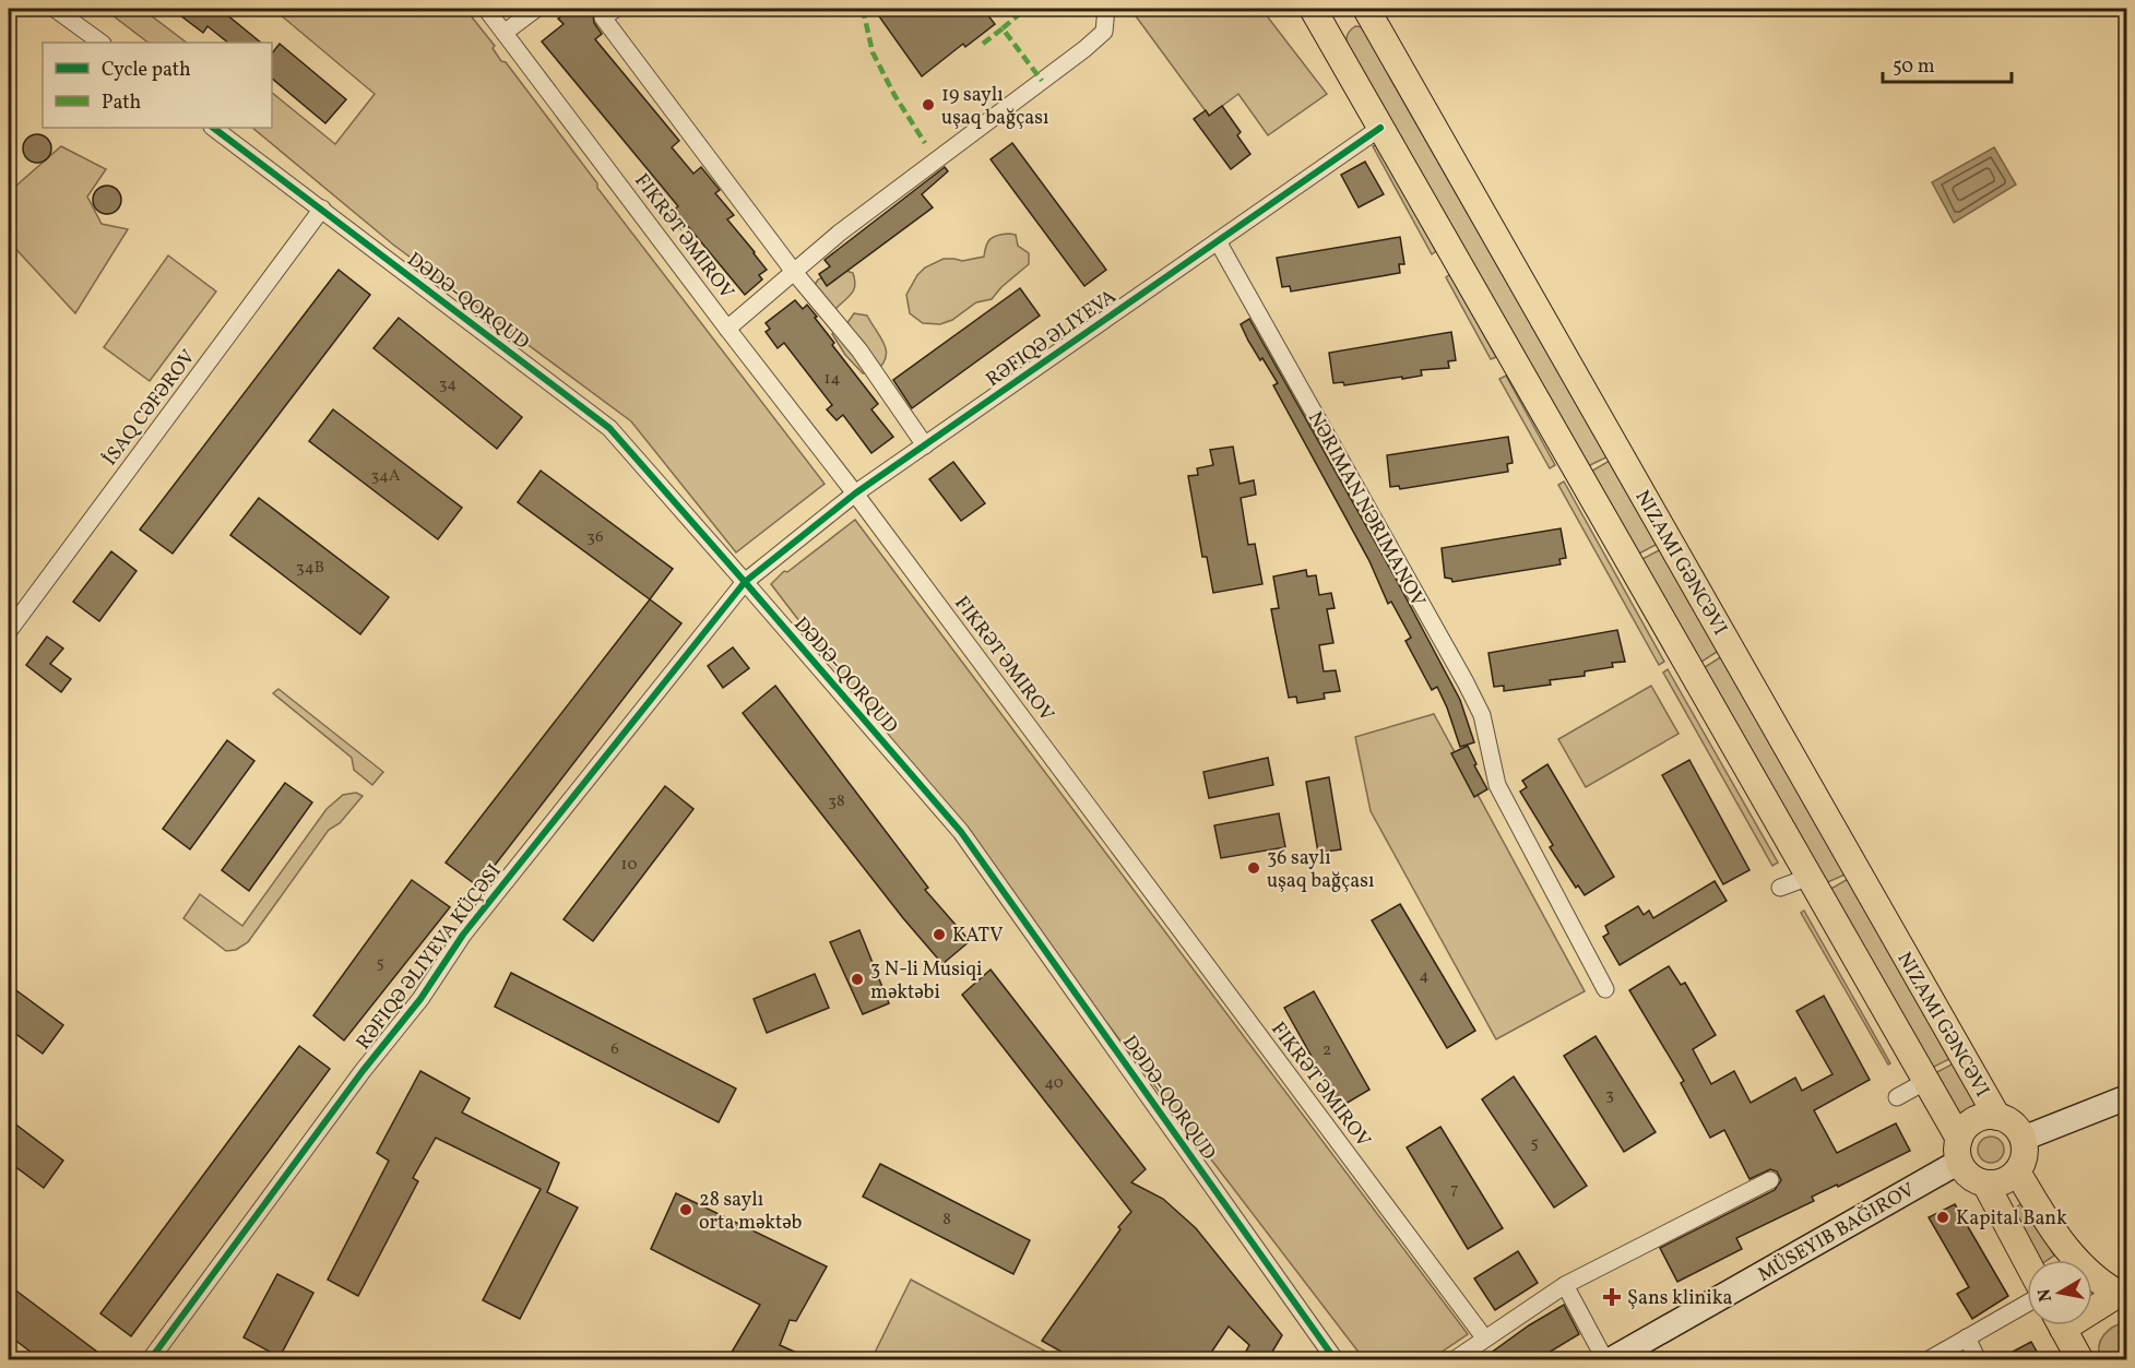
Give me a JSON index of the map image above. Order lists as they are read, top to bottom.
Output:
{
  "streets": {
    "main road": ["NIZAMI GƏNCƏVI"],
    "street": [
      "FIKRƏT ƏMIROV",
      "DƏDƏ-QORQUD",
      "RƏFIQƏ ƏLIYEVA",
      "İSAQ CƏFƏROV",
      "NƏRIMAN NƏRIMANOV",
      "RƏFIQƏ ƏLIYEVA KÜÇƏSI"
    ]
  },
  "crossings": [
    ["FIKRƏT ƏMIROV", "RƏFIQƏ ƏLIYEVA"],
    ["DƏDƏ-QORQUD", "RƏFIQƏ ƏLIYEVA"],
    ["DƏDƏ-QORQUD", "İSAQ CƏFƏROV"],
    ["DƏDƏ-QORQUD", "RƏFIQƏ ƏLIYEVA KÜÇƏSI"],
    ["RƏFIQƏ ƏLIYEVA", "NƏRIMAN NƏRIMANOV"],
    ["RƏFIQƏ ƏLIYEVA", "RƏFIQƏ ƏLIYEVA KÜÇƏSI"]
  ],
  "places": {
    "other": [
      "19 saylı uşaq bağçası",
      "36 saylı uşaq bağçası",
      "KATV",
      "3 N-li Musiqi məktəbi",
      "28 saylı orta məktəb",
      "Kapital Bank"
    ],
    "health": ["Şans klinika"]
  },
  "house_numbers": [
    "14",
    "34",
    "34A",
    "36",
    "34B",
    "38",
    "10",
    "5",
    "4",
    "6",
    "2",
    "40",
    "3",
    "5",
    "7",
    "8"
  ],
  "legend": ["Cycle path", "Path"],
  "scale_bar": "50 m",
  "north": "left"
}
